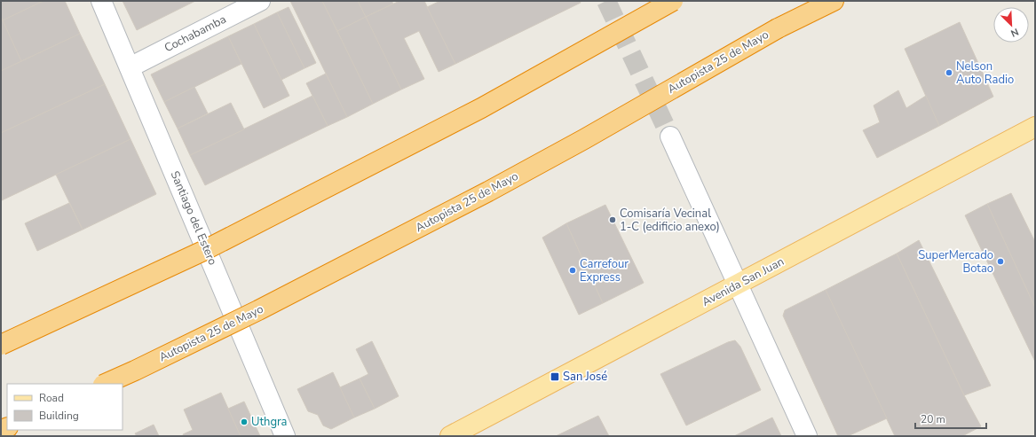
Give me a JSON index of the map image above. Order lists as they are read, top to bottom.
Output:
{
  "streets": {
    "highway": ["Autopista 25 de Mayo"],
    "main road": ["Avenida San Juan"],
    "street": ["Cochabamba", "Santiago del Estero"]
  },
  "crossings": [
    ["Cochabamba", "Santiago del Estero"]
  ],
  "places": {
    "other": [
      "Nelson Auto Radio",
      "Comisaría Vecinal 1-C (edificio anexo)",
      "SuperMercado Botao",
      "Carrefour Express",
      "Uthgra"
    ],
    "transit": ["San José"]
  },
  "legend": ["Road", "Building"],
  "scale_bar": "20 m",
  "north": "bottom right"
}
